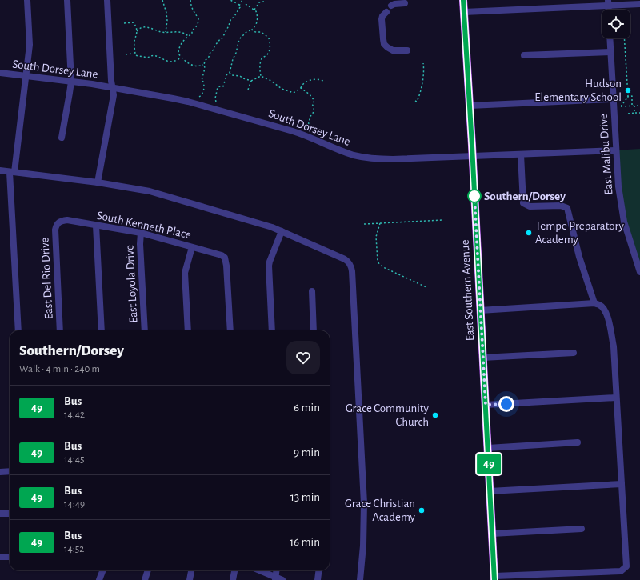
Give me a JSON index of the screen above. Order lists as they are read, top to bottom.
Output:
{
  "streets": {
    "main road": ["East Southern Avenue"],
    "street": [
      "South Dorsey Lane",
      "East Malibu Drive",
      "South Kenneth Place",
      "East Del Rio Drive",
      "East Loyola Drive"
    ]
  },
  "crossings": [
    ["South Dorsey Lane", "East Malibu Drive"],
    ["South Dorsey Lane", "East Southern Avenue"],
    ["South Kenneth Place", "East Del Rio Drive"],
    ["South Kenneth Place", "East Loyola Drive"]
  ],
  "places": [
    "Hudson Elementary School",
    "Southern/Dorsey",
    "Tempe Preparatory Academy",
    "Grace Community Church",
    "Grace Christian Academy"
  ],
  "lines": ["bus line 49"],
  "page": {
    "on_map": "49",
    "heading": ["Southern/Dorsey", "Walk · 4 min · 240 m"],
    "list": [
      {
        "mark": "49",
        "name": "Bus",
        "note": "14:42",
        "value": "6 min"
      },
      {
        "mark": "49",
        "name": "Bus",
        "note": "14:45",
        "value": "9 min"
      },
      {
        "mark": "49",
        "name": "Bus",
        "note": "14:49",
        "value": "13 min"
      },
      {
        "mark": "49",
        "name": "Bus",
        "note": "14:52",
        "value": "16 min"
      }
    ]
  }
}
